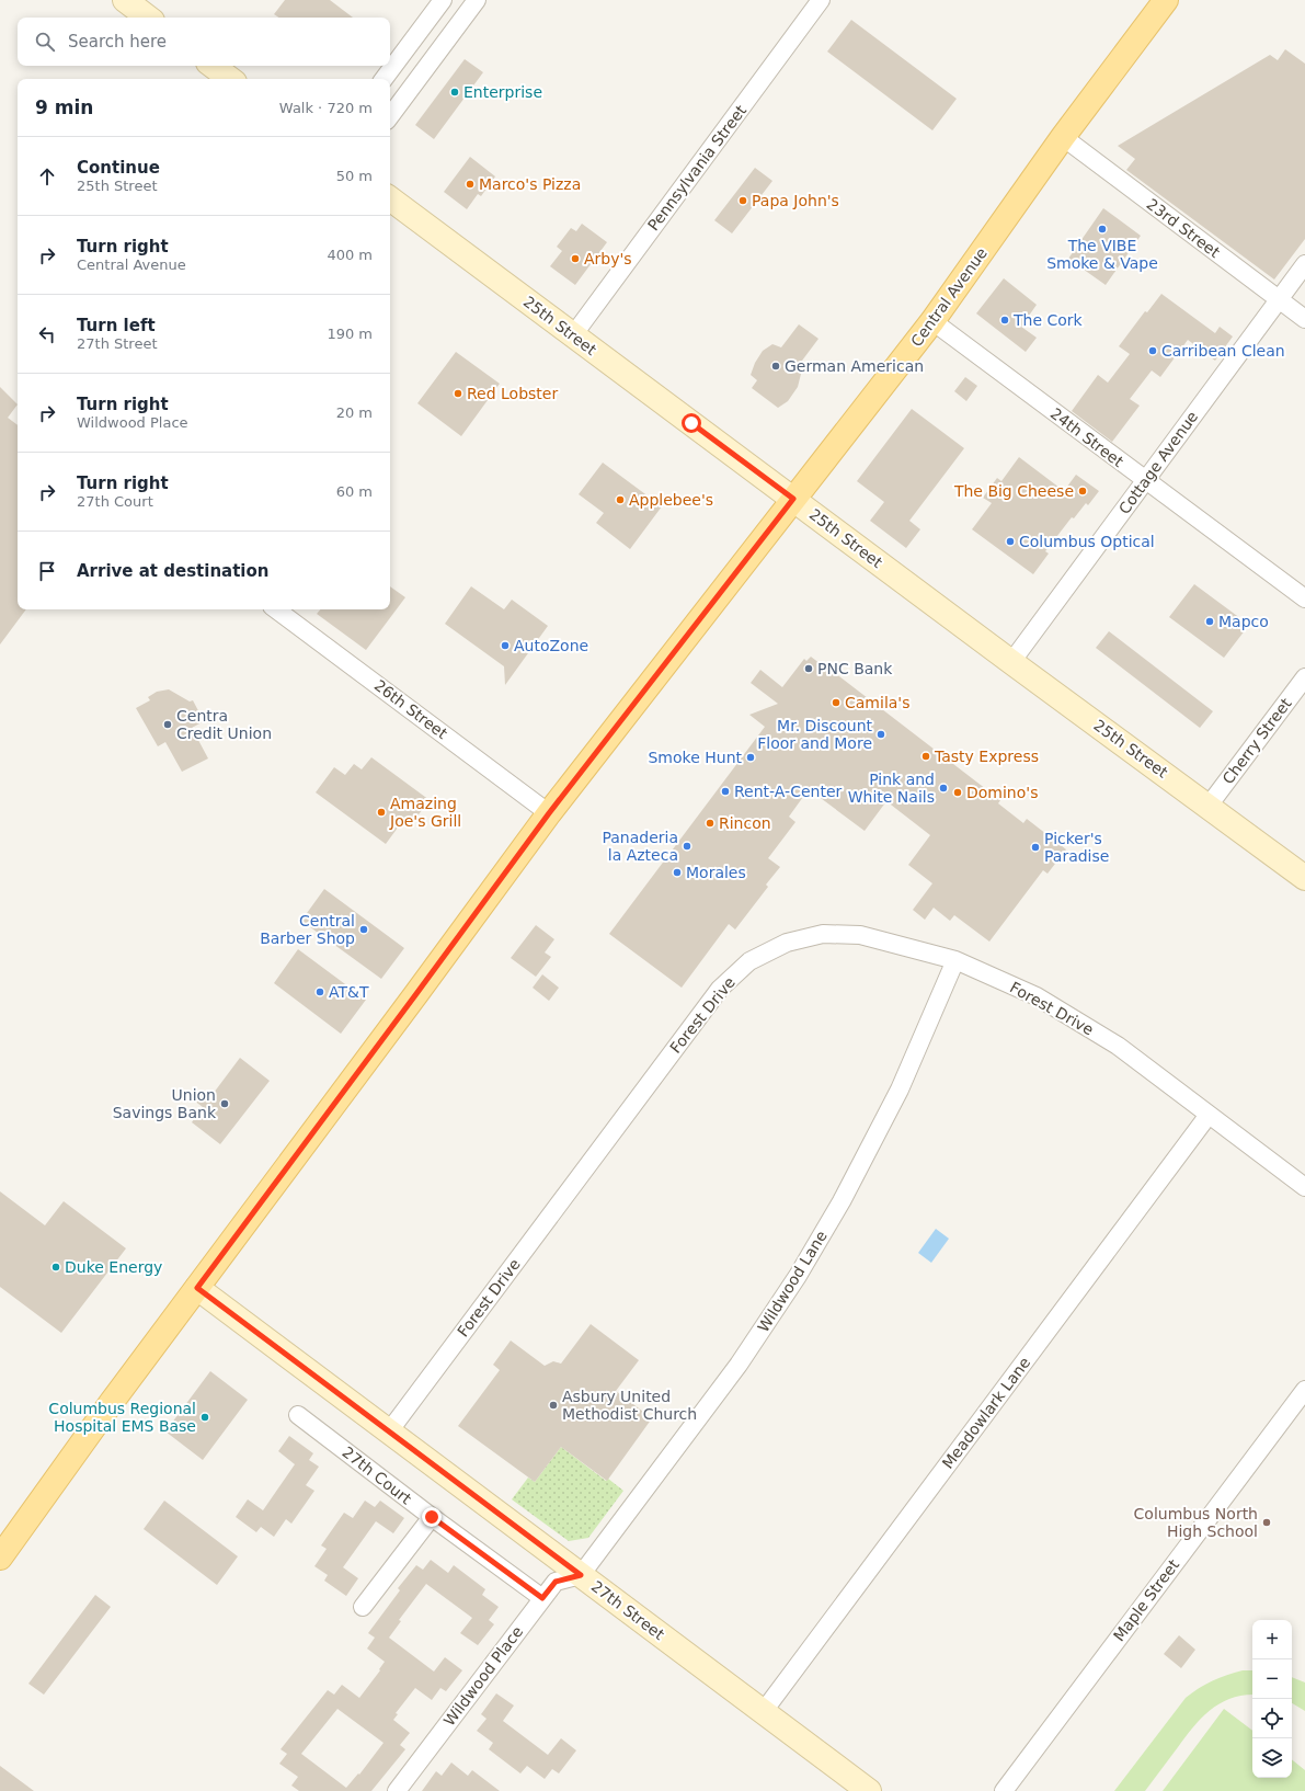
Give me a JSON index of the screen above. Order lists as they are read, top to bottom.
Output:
{
  "streets": {
    "main road": ["Central Avenue", "25th Street", "27th Street"],
    "street": [
      "Pennsylvania Street",
      "23rd Street",
      "24th Street",
      "Cottage Avenue",
      "26th Street",
      "Cherry Street",
      "Forest Drive",
      "Wildwood Lane",
      "Meadowlark Lane",
      "27th Court",
      "Maple Street",
      "Wildwood Place"
    ]
  },
  "crossings": [
    ["Pennsylvania Street", "25th Street"],
    ["23rd Street", "Central Avenue"],
    ["23rd Street", "Cottage Avenue"],
    ["Central Avenue", "25th Street"],
    ["Central Avenue", "24th Street"],
    ["Central Avenue", "26th Street"],
    ["Central Avenue", "27th Street"],
    ["25th Street", "Cottage Avenue"],
    ["25th Street", "Cherry Street"],
    ["24th Street", "Cottage Avenue"],
    ["Forest Drive", "Wildwood Lane"],
    ["Forest Drive", "Meadowlark Lane"],
    ["Forest Drive", "27th Street"],
    ["Wildwood Lane", "27th Street"],
    ["Wildwood Lane", "Wildwood Place"],
    ["Meadowlark Lane", "27th Street"],
    ["27th Court", "Wildwood Place"],
    ["27th Street", "Wildwood Place"]
  ],
  "places": [
    "Enterprise",
    "Marco's Pizza",
    "Papa John's",
    "The VIBE Smoke & Vape",
    "Arby's",
    "The Cork",
    "Carribean Clean",
    "German American",
    "Red Lobster",
    "The Big Cheese",
    "Applebee's",
    "Columbus Optical",
    "Mapco",
    "AutoZone",
    "PNC Bank",
    "Camila's",
    "Centra Credit Union",
    "Mr. Discount Floor and More",
    "Tasty Express",
    "Smoke Hunt",
    "Pink and White Nails",
    "Rent-A-Center",
    "Domino's",
    "Amazing Joe's Grill",
    "Rincon",
    "Panaderia la Azteca",
    "Picker's Paradise",
    "Morales",
    "Central Barber Shop",
    "AT&T",
    "Union Savings Bank",
    "Duke Energy",
    "Asbury United Methodist Church",
    "Columbus Regional Hospital EMS Base",
    "Columbus North High School"
  ],
  "page": {
    "search": "Search here",
    "heading": ["9 min", "Walk · 720 m"],
    "list": [
      ["Continue", "25th Street", "50 m"],
      ["Turn right", "Central Avenue", "400 m"],
      ["Turn left", "27th Street", "190 m"],
      ["Turn right", "Wildwood Place", "20 m"],
      ["Turn right", "27th Court", "60 m"],
      "Arrive at destination"
    ],
    "map_buttons": ["+", "−"]
  }
}
